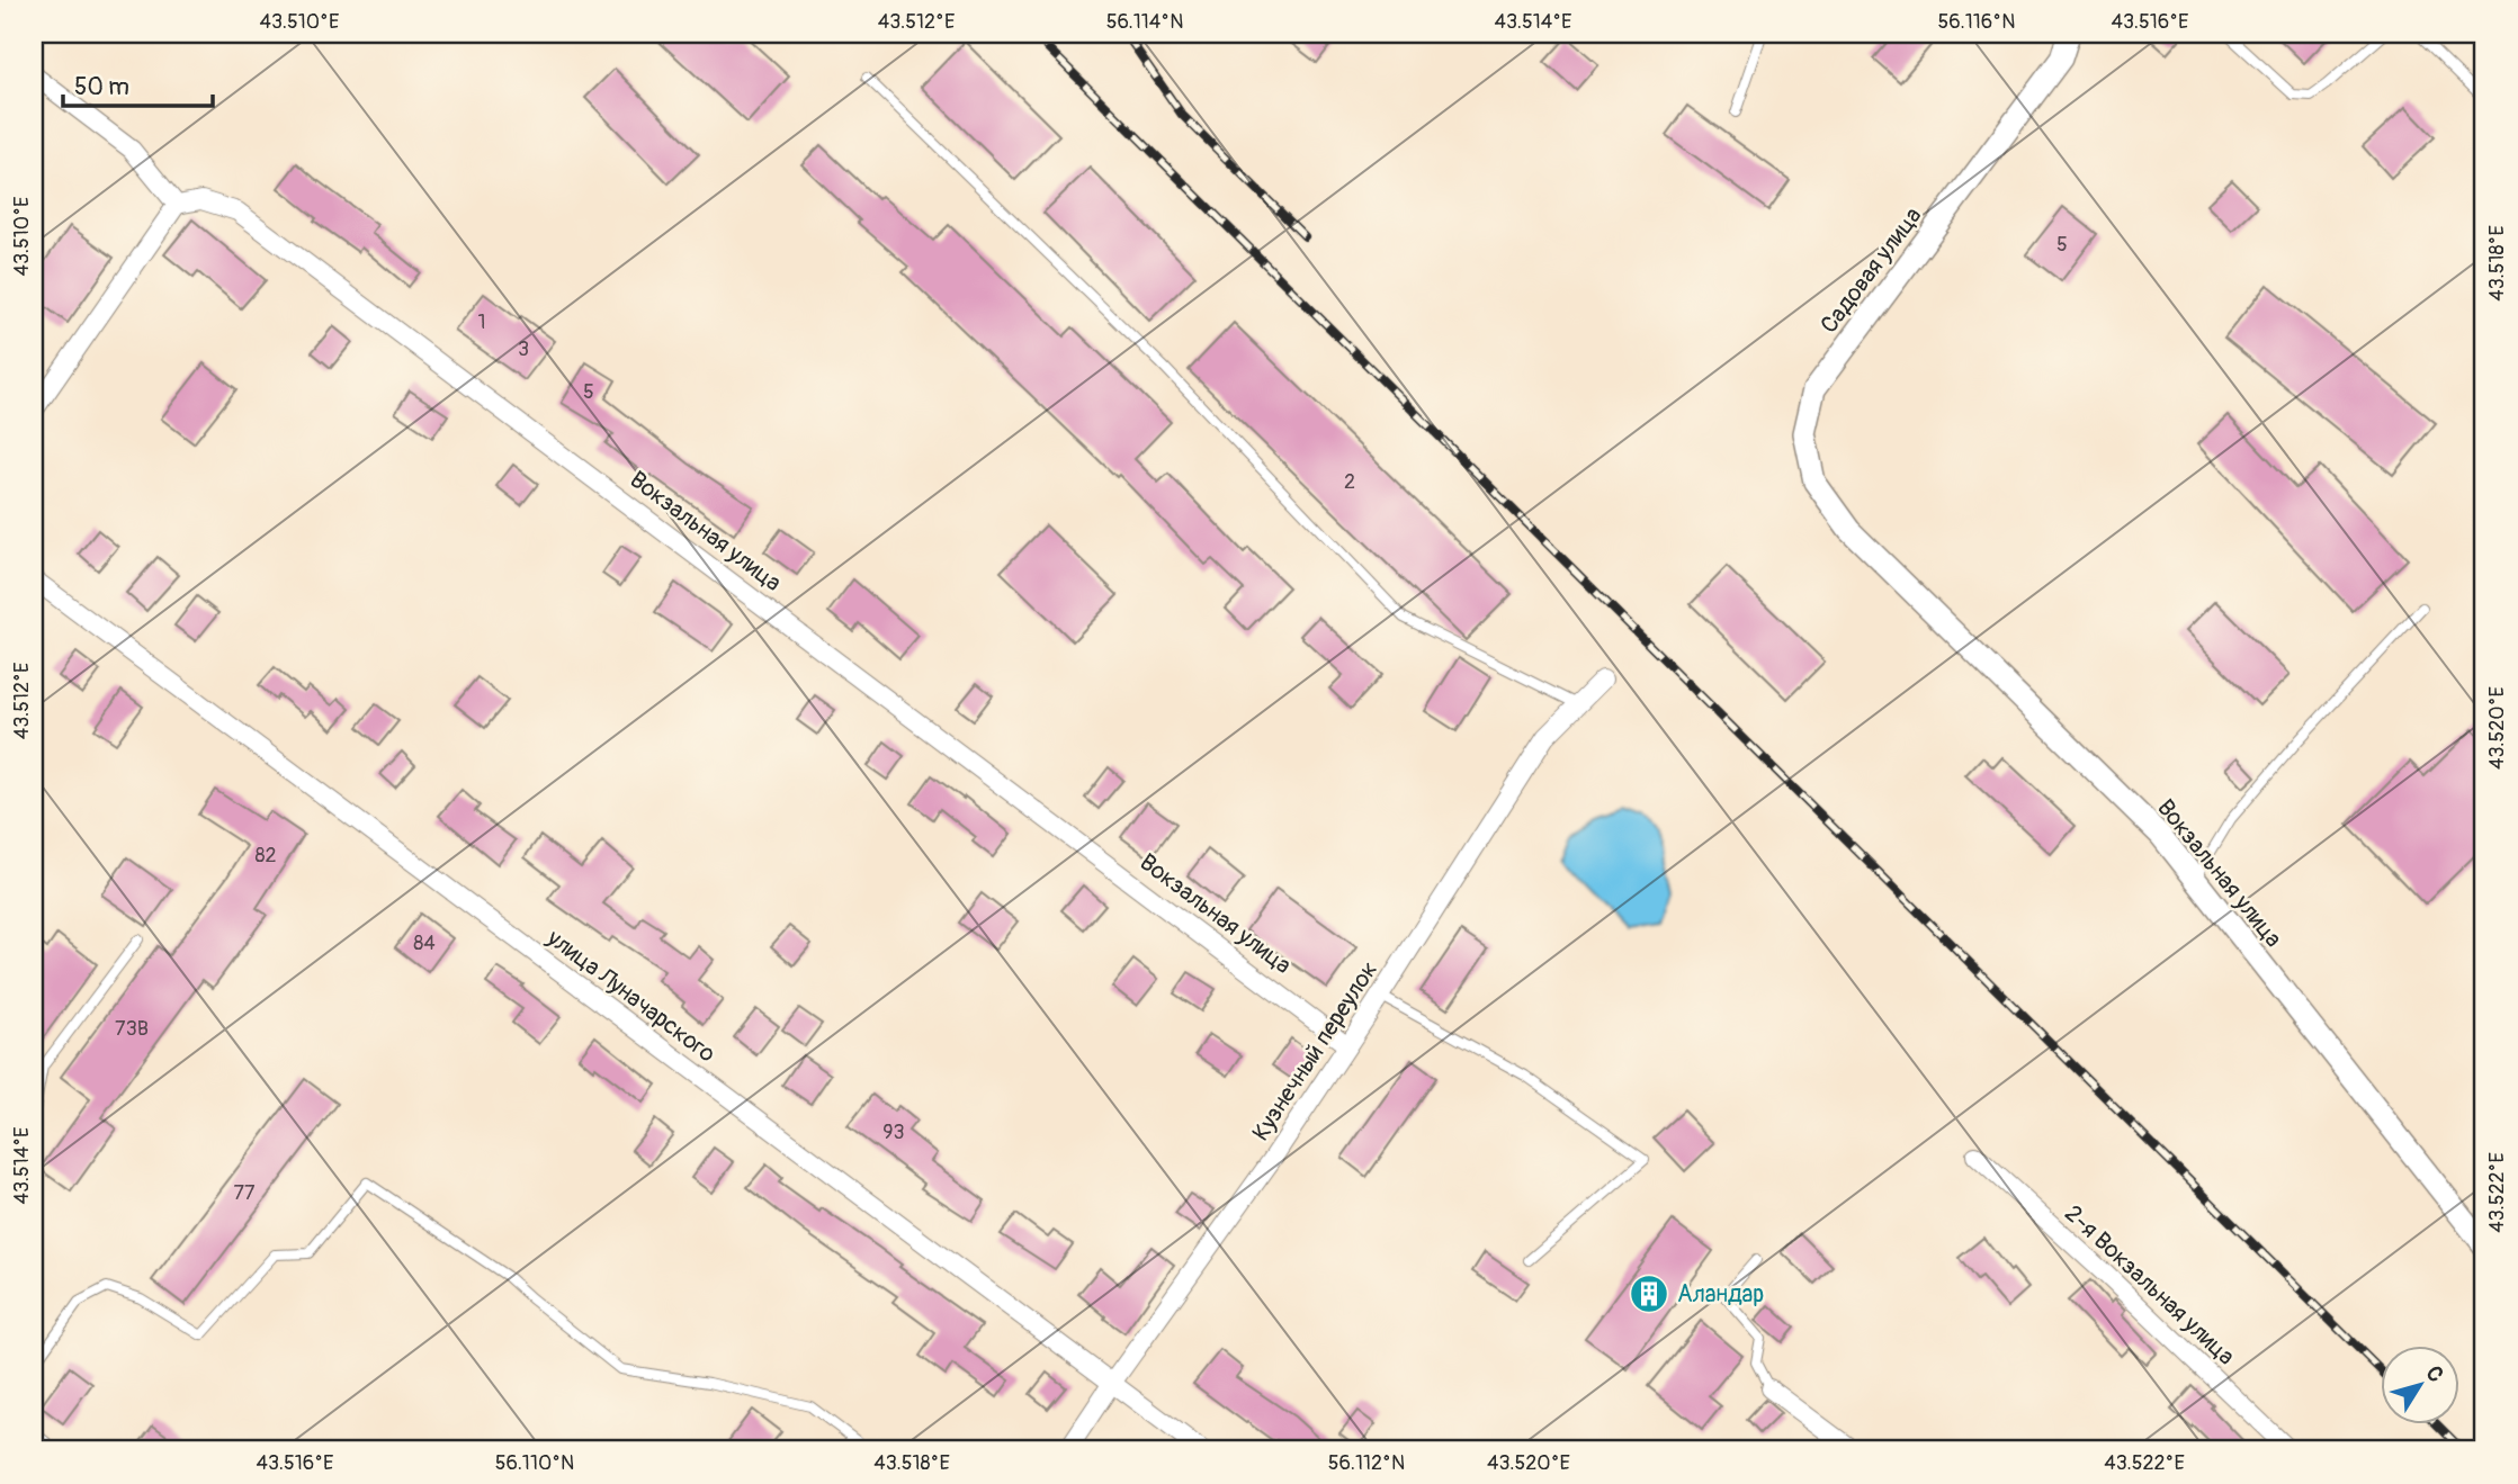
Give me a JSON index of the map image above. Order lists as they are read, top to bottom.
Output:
{
  "streets": {
    "street": [
      "Садовая улица",
      "Вокзальная улица",
      "улица Луначарского",
      "Кузнечный переулок",
      "2-я Вокзальная улица"
    ]
  },
  "crossings": [
    ["Садовая улица", "Вокзальная улица"],
    ["Вокзальная улица", "Кузнечный переулок"],
    ["улица Луначарского", "Кузнечный переулок"]
  ],
  "places": {
    "building": ["Аландар"]
  },
  "house_numbers": [
    "5",
    "1",
    "3",
    "5",
    "2",
    "82",
    "84",
    "73В",
    "93",
    "77"
  ],
  "scale_bar": "50 m",
  "north": "top right",
  "coordinates": [
    "43.510°E",
    "43.512°E",
    "56.114°N",
    "43.514°E",
    "56.116°N",
    "43.516°E",
    "43.518°E",
    "43.520°E",
    "43.522°E",
    "56.110°N",
    "56.112°N"
  ]
}
